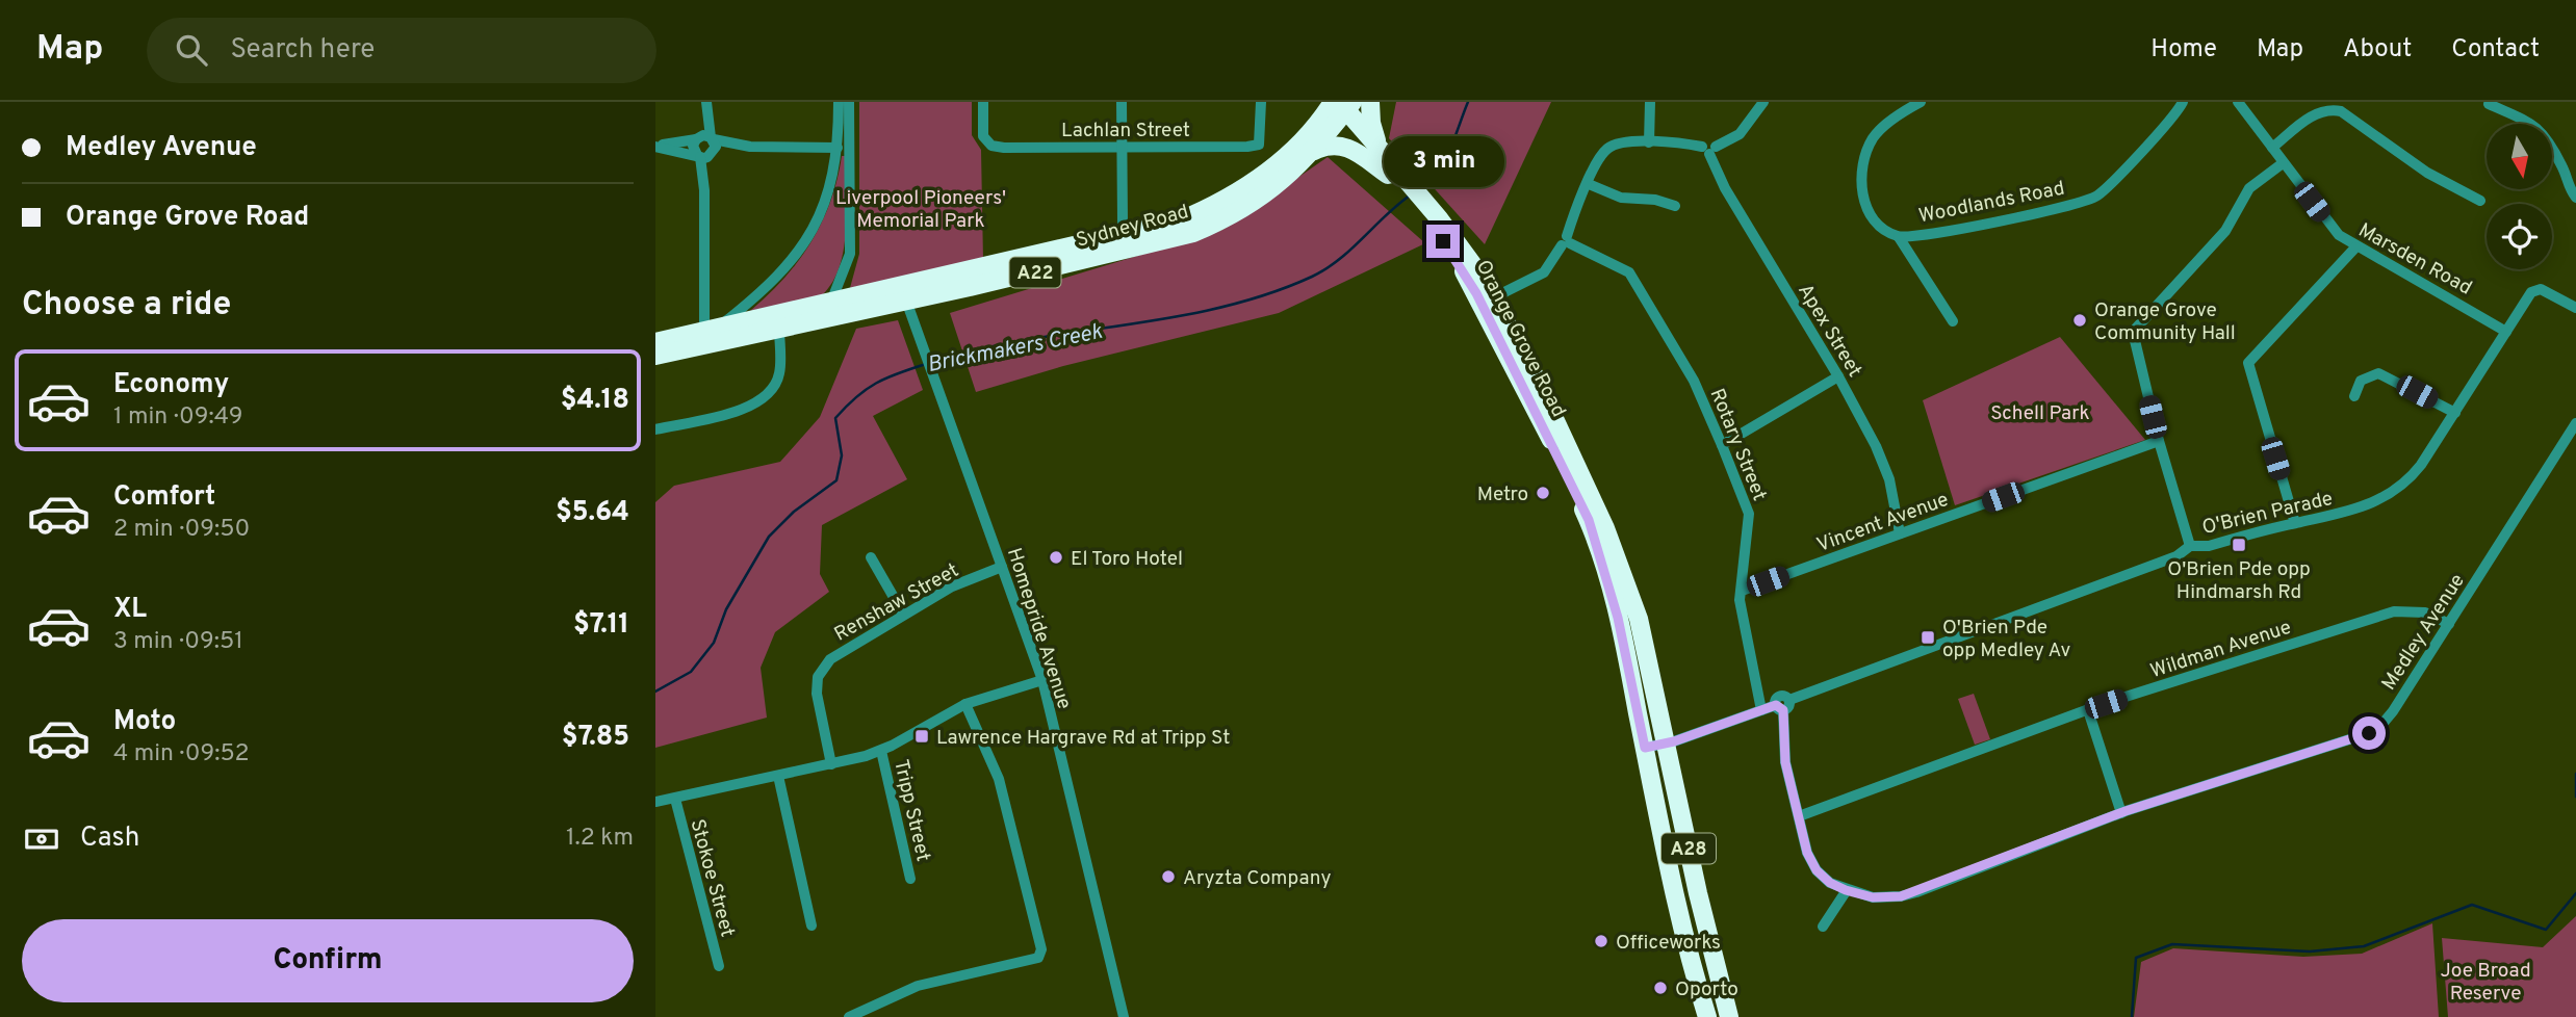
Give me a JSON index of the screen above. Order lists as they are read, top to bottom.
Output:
{
  "streets": {
    "highway": [
      "Sydney Road",
      "A22",
      "Orange Grove Road",
      "A28"
    ],
    "street": [
      "Lachlan Street",
      "Woodlands Road",
      "Marsden Road",
      "Apex Street",
      "Rotary Street",
      "O'Brien Parade",
      "Vincent Avenue",
      "Renshaw Street",
      "Homepride Avenue",
      "Medley Avenue",
      "Wildman Avenue",
      "Tripp Street",
      "Stokoe Street"
    ]
  },
  "crossings": [
    ["Sydney Road", "A22"],
    ["Sydney Road", "Orange Grove Road"],
    ["Sydney Road", "Homepride Avenue"],
    ["Marsden Road", "O'Brien Parade"],
    ["Apex Street", "Vincent Avenue"],
    ["Orange Grove Road", "O'Brien Parade"],
    ["Orange Grove Road", "A28"],
    ["Rotary Street", "O'Brien Parade"],
    ["Rotary Street", "Vincent Avenue"],
    ["O'Brien Parade", "Medley Avenue"],
    ["Renshaw Street", "Homepride Avenue"],
    ["Medley Avenue", "Wildman Avenue"]
  ],
  "water": ["Brickmakers Creek"],
  "parks": ["Liverpool Pioneers' Memorial Park", "Schell Park", "Joe Broad Reserve"],
  "places": {
    "other": [
      "Orange Grove Community Hall",
      "Metro",
      "El Toro Hotel",
      "Aryzta Company",
      "Officeworks",
      "Oporto"
    ],
    "transit": ["O'Brien Pde opp Hindmarsh Rd", "O'Brien Pde opp Medley Av", "Lawrence Hargrave Rd at Tripp St"]
  },
  "north": "bottom",
  "page": {
    "header": "Map",
    "search": "Search here",
    "nav": [
      "Home",
      "Map",
      "About",
      "Contact"
    ],
    "banner": ["Medley Avenue", "Orange Grove Road"],
    "bubble": "3 min",
    "heading": "Choose a ride",
    "list": [
      {
        "name": "Economy",
        "note": "1 min · 09:49",
        "value": "$4.18"
      },
      {
        "name": "Comfort",
        "note": "2 min · 09:50",
        "value": "$5.64"
      },
      {
        "name": "XL",
        "note": "3 min · 09:51",
        "value": "$7.11"
      },
      {
        "name": "Moto",
        "note": "4 min · 09:52",
        "value": "$7.85"
      }
    ],
    "pay": ["Cash", "1.2 km"],
    "buttons": "Confirm"
  }
}
